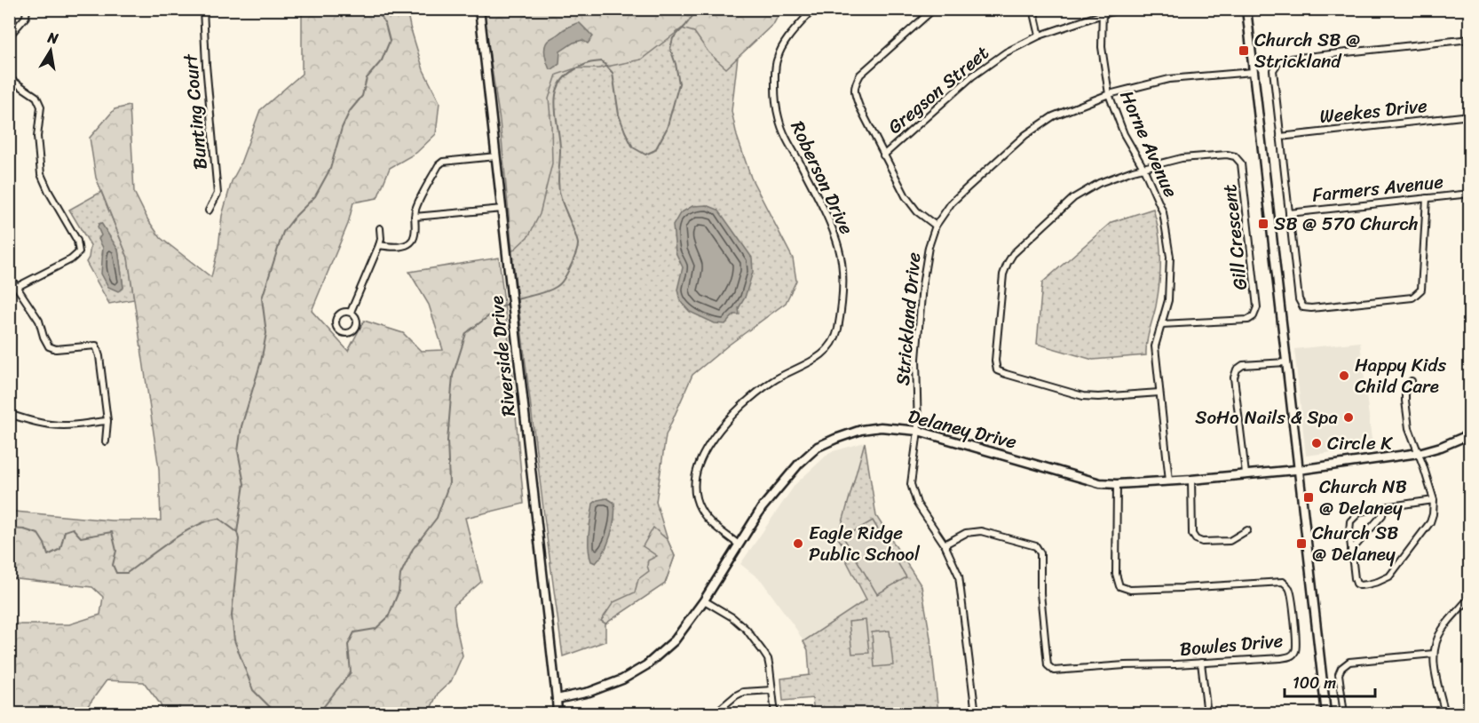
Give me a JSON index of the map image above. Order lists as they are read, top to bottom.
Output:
{
  "streets": {
    "street": [
      "Gregson Street",
      "Weekes Drive",
      "Bunting Court",
      "Horne Avenue",
      "Roberson Drive",
      "Farmers Avenue",
      "Gill Crescent",
      "Strickland Drive",
      "Riverside Drive",
      "Delaney Drive",
      "Bowles Drive"
    ]
  },
  "crossings": [
    ["Gregson Street", "Horne Avenue"],
    ["Horne Avenue", "Gill Crescent"],
    ["Horne Avenue", "Strickland Drive"],
    ["Horne Avenue", "Delaney Drive"],
    ["Roberson Drive", "Delaney Drive"],
    ["Strickland Drive", "Delaney Drive"],
    ["Strickland Drive", "Bowles Drive"],
    ["Riverside Drive", "Delaney Drive"],
    ["Delaney Drive", "Bowles Drive"]
  ],
  "places": {
    "transit": [
      "Church SB @ Strickland",
      "SB @ 570 Church",
      "Church NB @ Delaney",
      "Church SB @ Delaney"
    ],
    "other": [
      "Happy Kids Child Care",
      "SoHo Nails & Spa",
      "Circle K",
      "Eagle Ridge Public School"
    ]
  },
  "scale_bar": "100 m",
  "north": "top"
}
